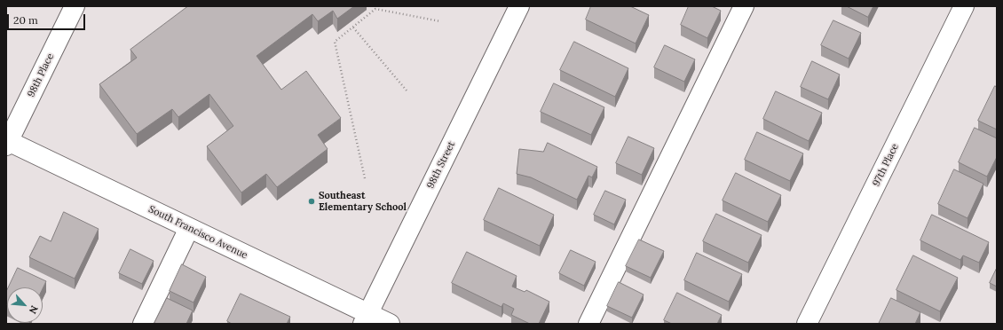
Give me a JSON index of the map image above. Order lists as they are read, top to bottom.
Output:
{
  "streets": {
    "street": [
      "98th Place",
      "98th Street",
      "97th Place",
      "South Francisco Avenue"
    ]
  },
  "crossings": [
    ["98th Place", "South Francisco Avenue"],
    ["98th Street", "South Francisco Avenue"]
  ],
  "places": ["Southeast Elementary School"],
  "scale_bar": "20 m",
  "north": "bottom right"
}
